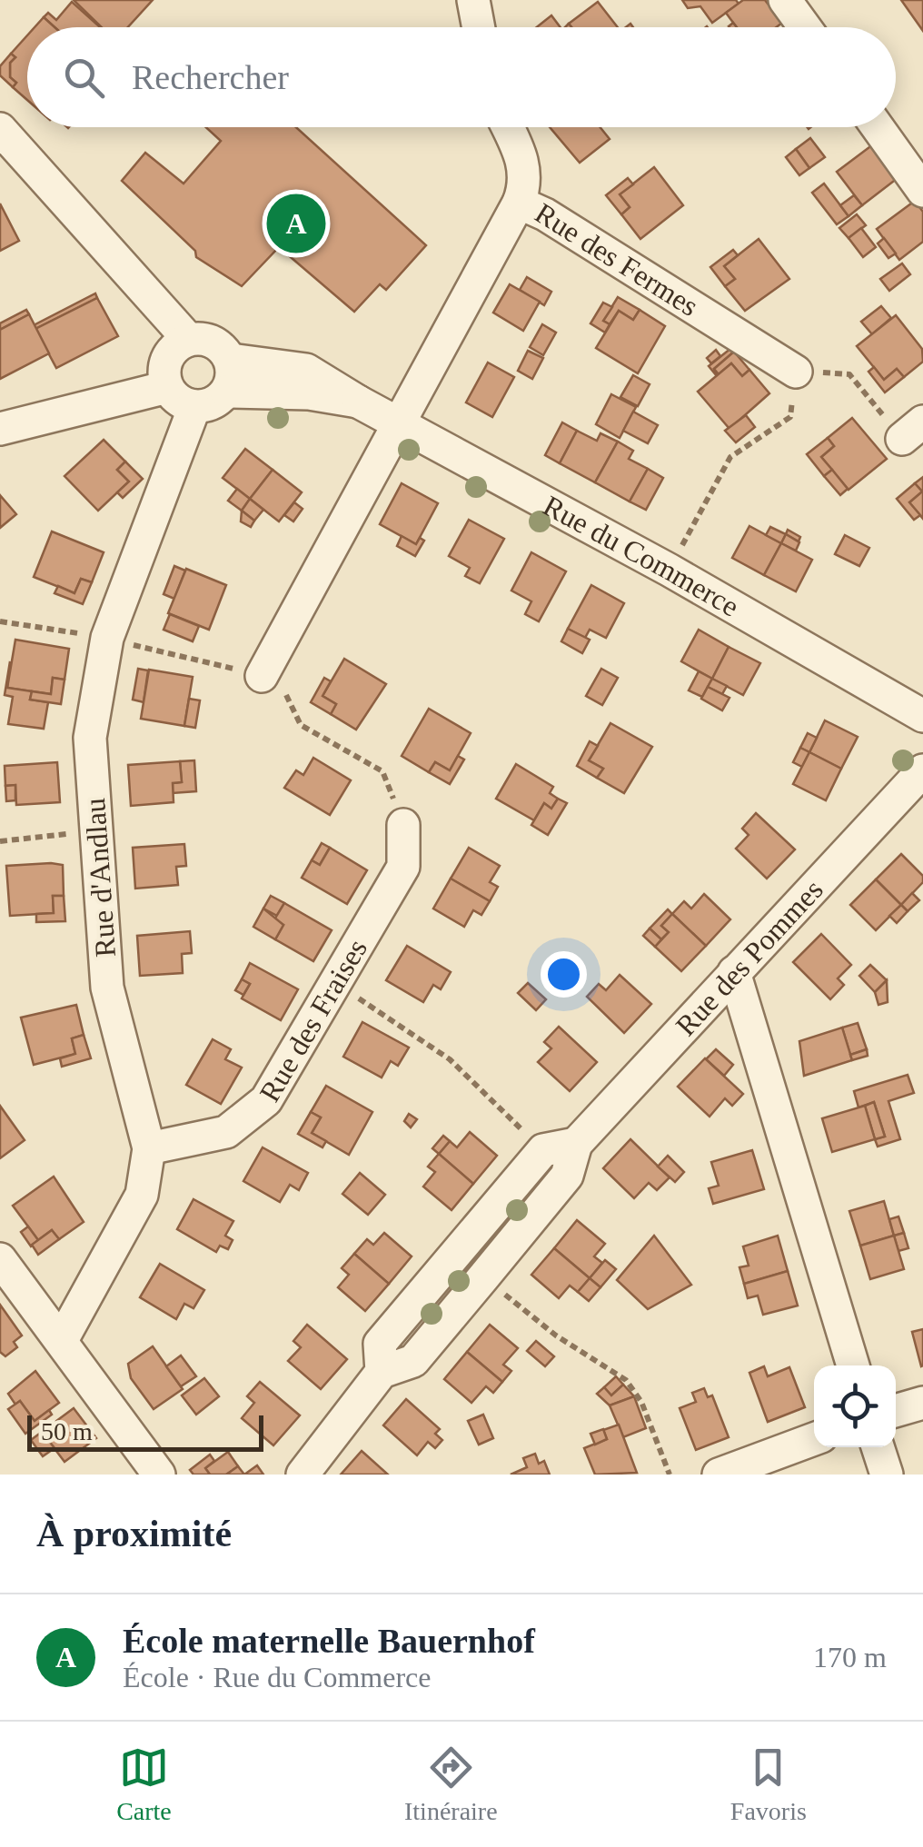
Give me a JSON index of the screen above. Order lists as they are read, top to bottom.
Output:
{
  "streets": {
    "street": [
      "Rue des Fermes",
      "Rue du Commerce",
      "Rue d'Andlau",
      "Rue des Pommes",
      "Rue des Fraises"
    ]
  },
  "crossings": [
    ["Rue du Commerce", "Rue d'Andlau"],
    ["Rue d'Andlau", "Rue des Fraises"]
  ],
  "scale_bar": "50 m",
  "page": {
    "search": "Rechercher",
    "pins": "A",
    "scale": "50 m",
    "heading": "À proximité",
    "list": [
      {
        "mark": "A",
        "name": "École maternelle Bauernhof",
        "note": "École · Rue du Commerce",
        "value": "170 m"
      }
    ],
    "nav": ["Carte", "Itinéraire", "Favoris"]
  }
}
